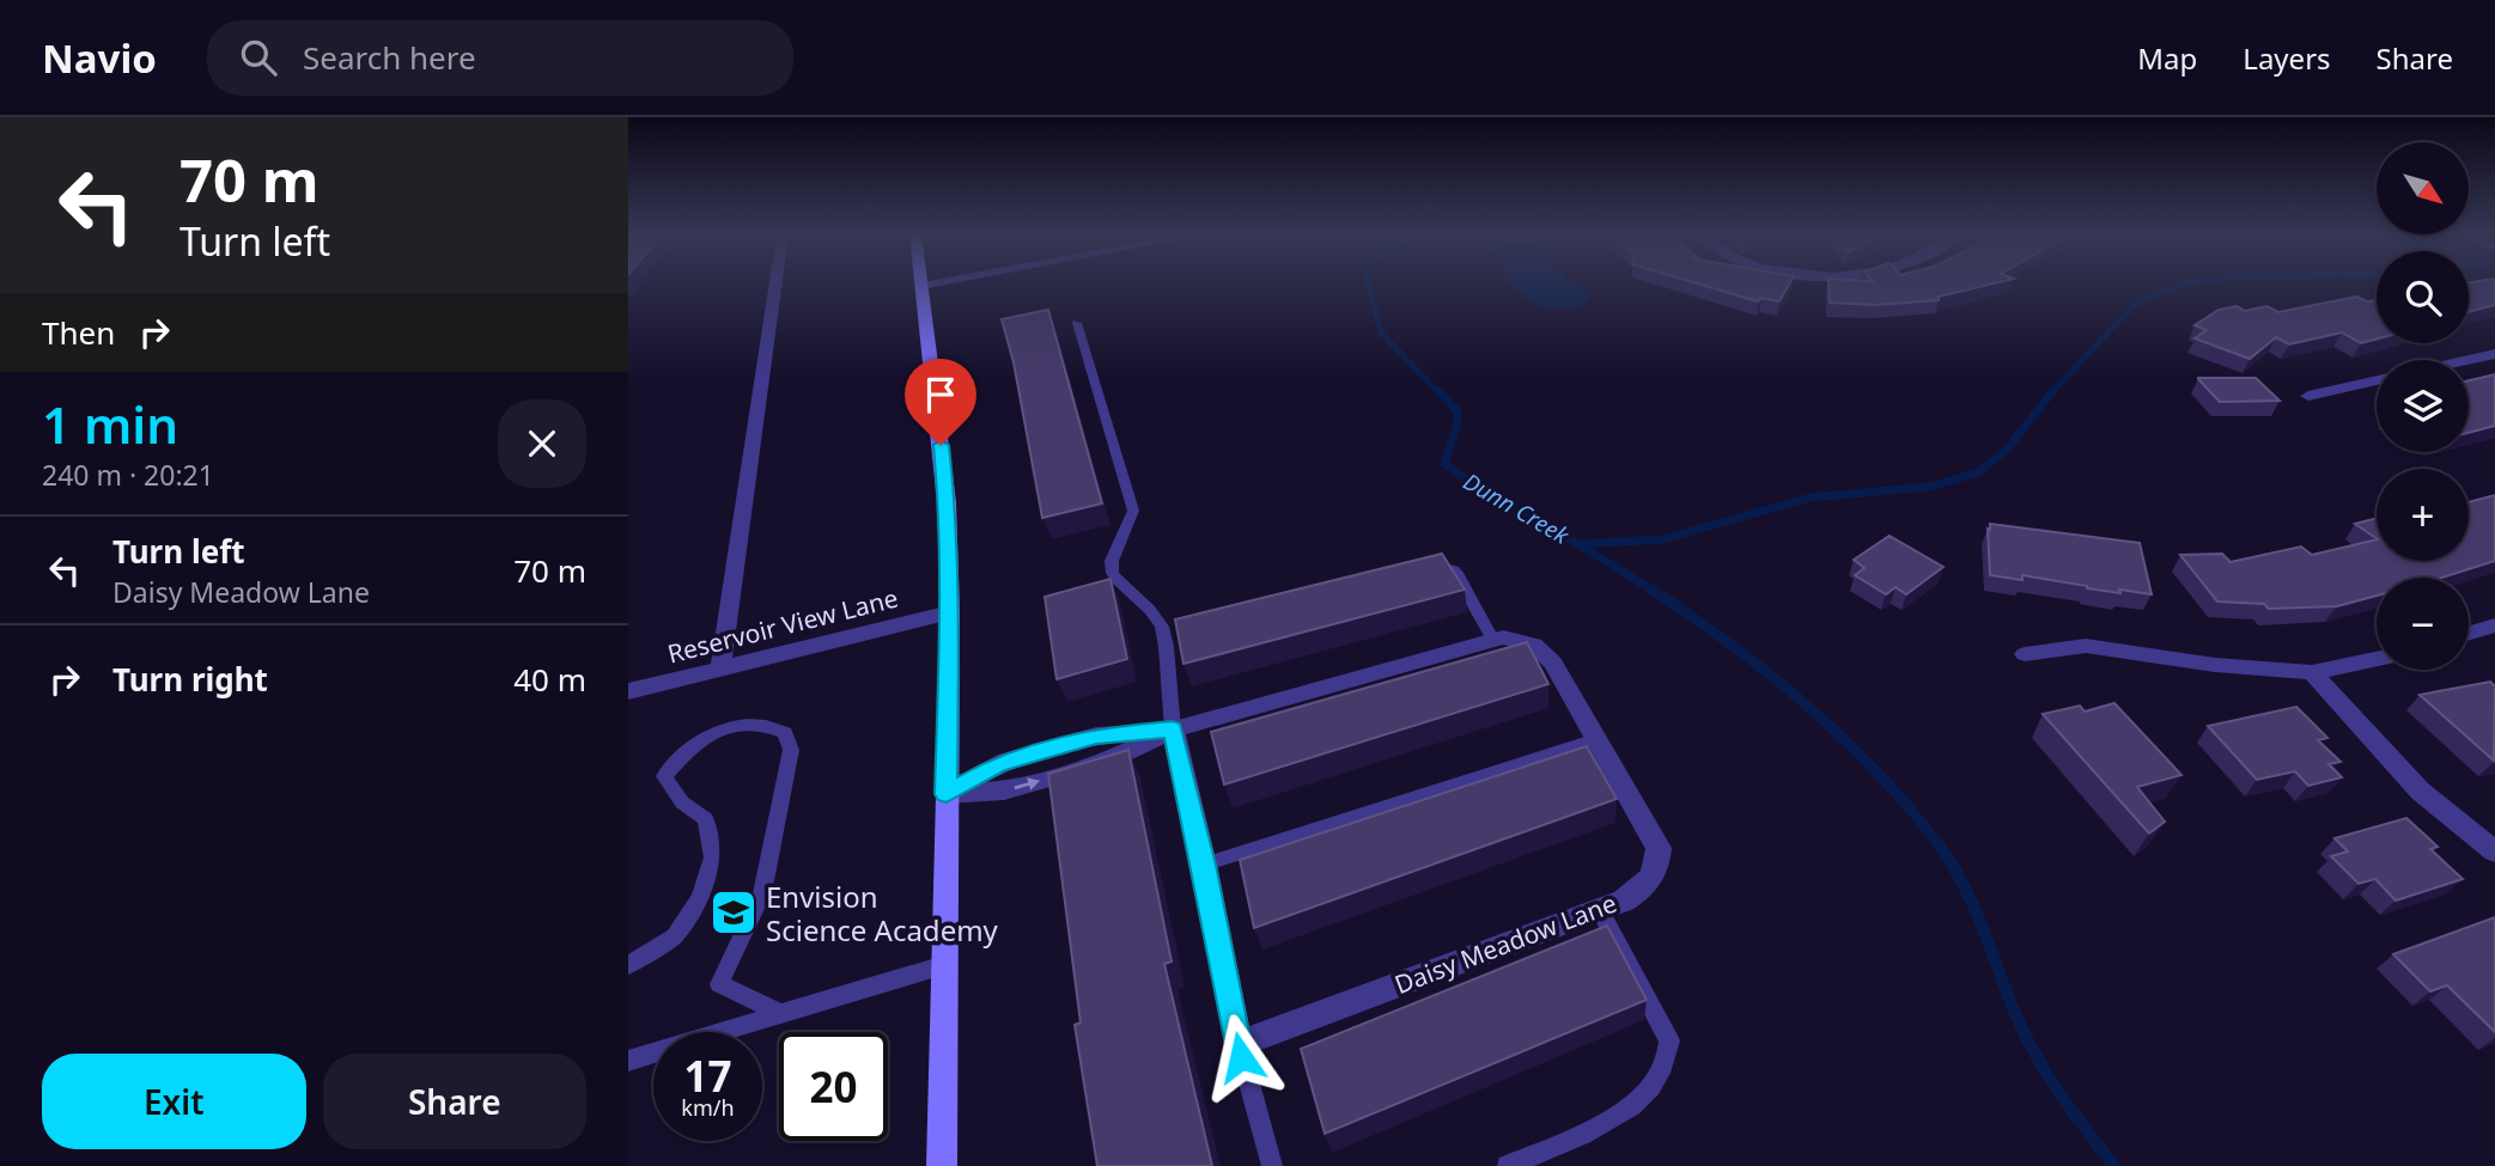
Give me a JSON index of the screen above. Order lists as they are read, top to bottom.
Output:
{
  "streets": {
    "street": ["Reservoir View Lane", "Daisy Meadow Lane"]
  },
  "water": ["Dunn Creek"],
  "places": {
    "school or university": ["Envision Science Academy"]
  },
  "north": "bottom right",
  "page": {
    "header": "Navio",
    "search": "Search here",
    "nav": ["Map", "Layers", "Share"],
    "turn": ["70 m", "Turn left"],
    "map_buttons": ["+", "−"],
    "then": "Then",
    "heading": ["1 min", "240 m · 20:21"],
    "list": [
      {
        "name": "Turn left",
        "note": "Daisy Meadow Lane",
        "value": "70 m"
      },
      {
        "name": "Turn right",
        "value": "40 m"
      }
    ],
    "speed": "17 km/h",
    "limit": "20",
    "buttons": ["Exit", "Share"]
  }
}
